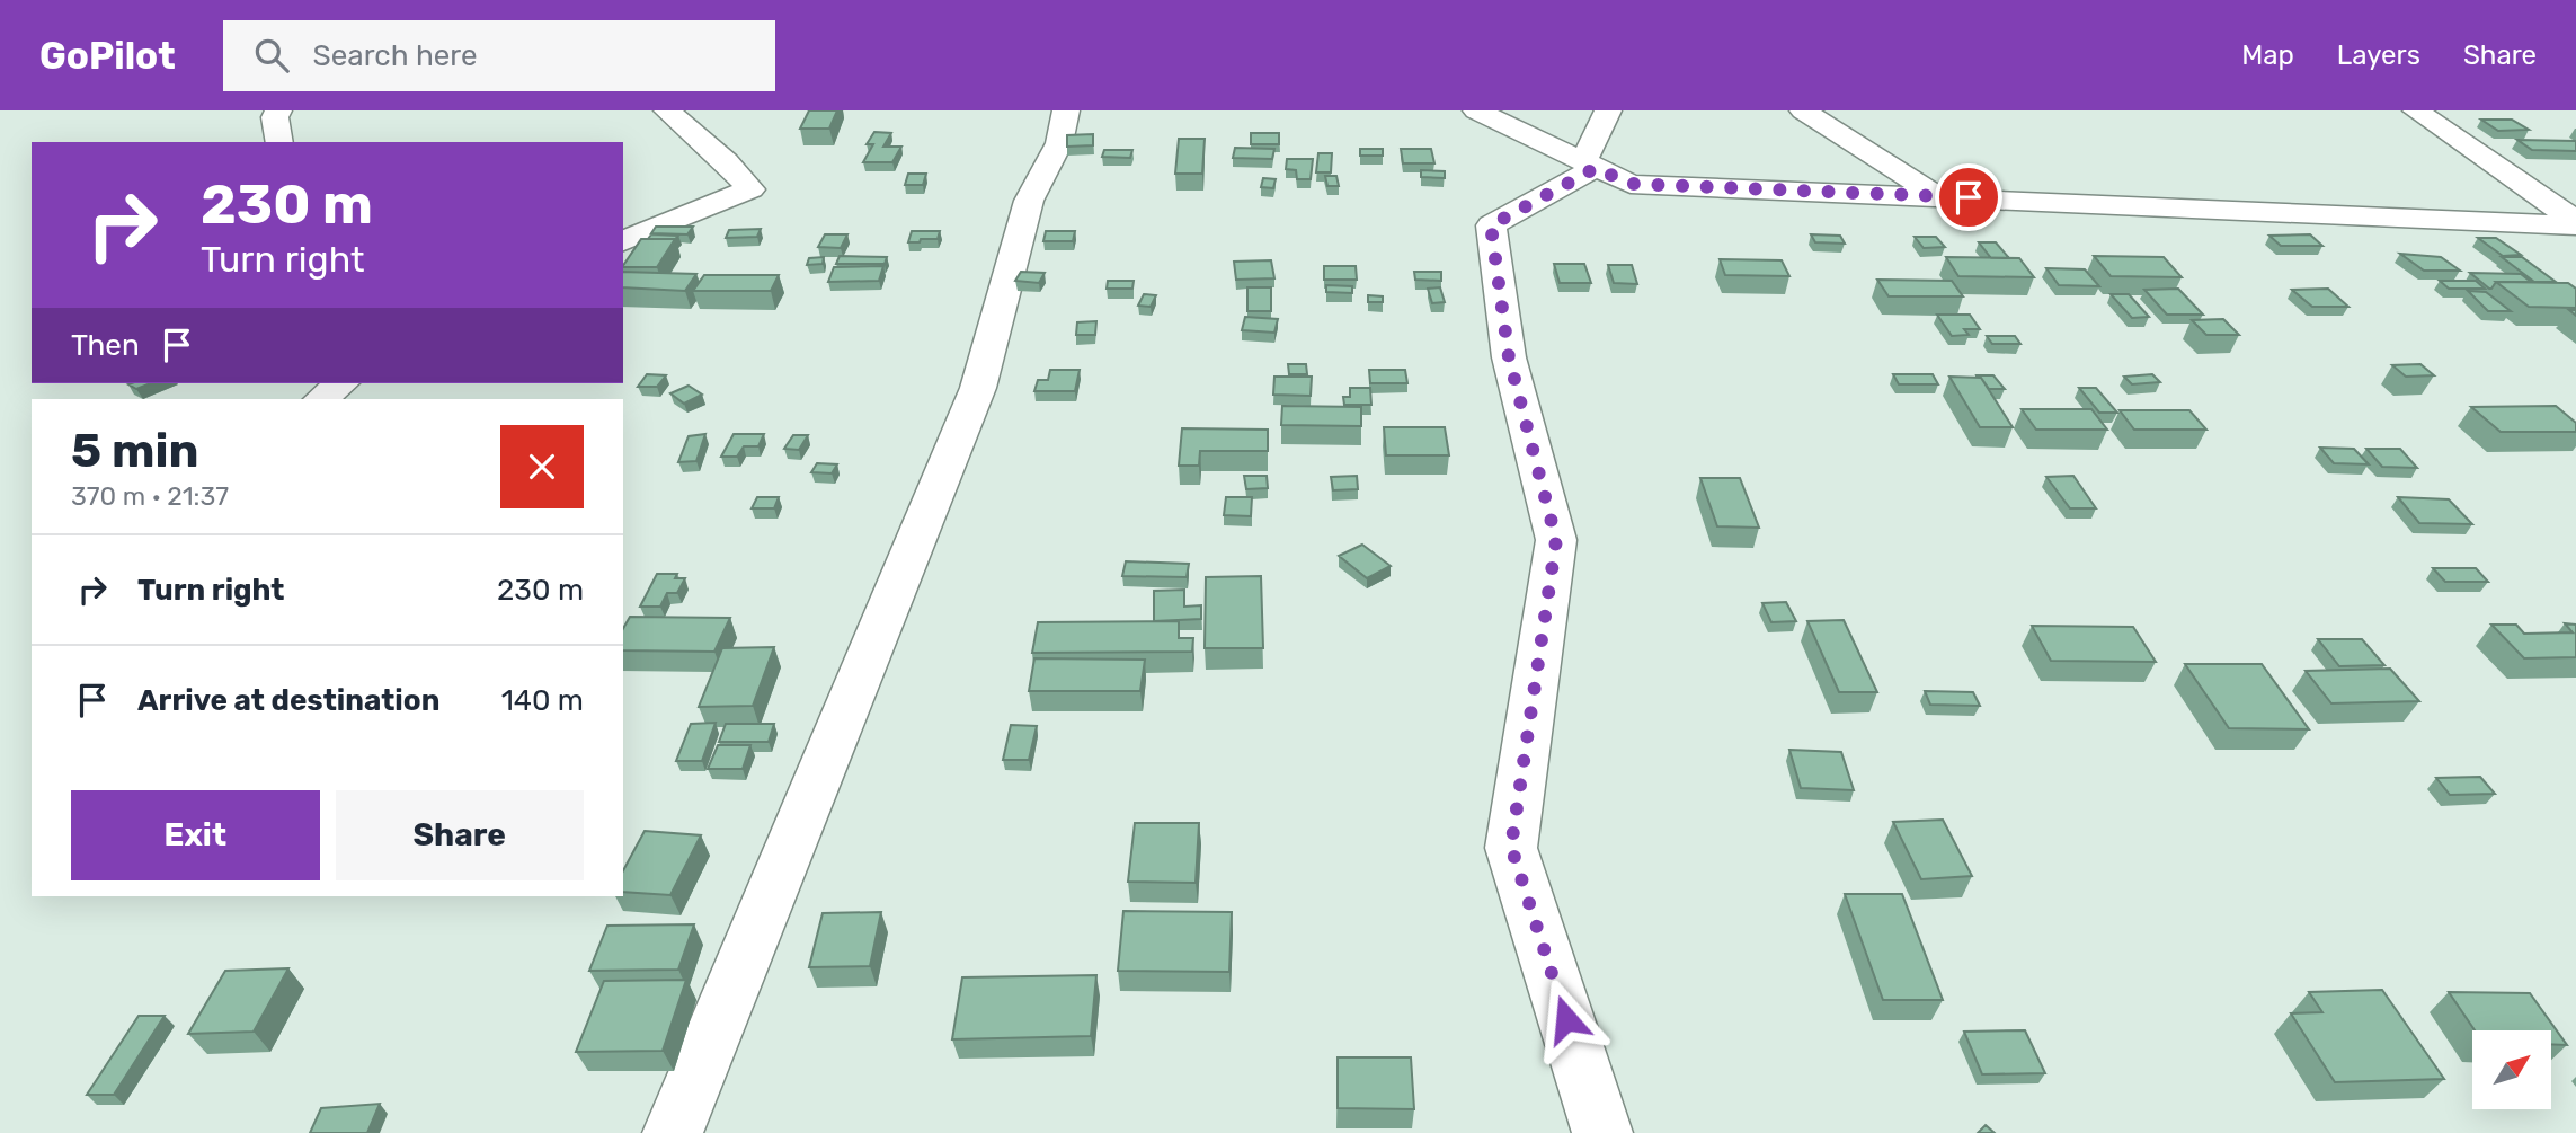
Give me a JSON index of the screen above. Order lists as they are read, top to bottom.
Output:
{
  "north": "top right",
  "page": {
    "header": "GoPilot",
    "search": "Search here",
    "nav": ["Map", "Layers", "Share"],
    "turn": ["230 m", "Turn right"],
    "then": "Then",
    "heading": ["5 min", "370 m · 21:37"],
    "list": [
      {
        "name": "Turn right",
        "value": "230 m"
      },
      {
        "name": "Arrive at destination",
        "value": "140 m"
      }
    ],
    "buttons": ["Exit", "Share"]
  }
}
